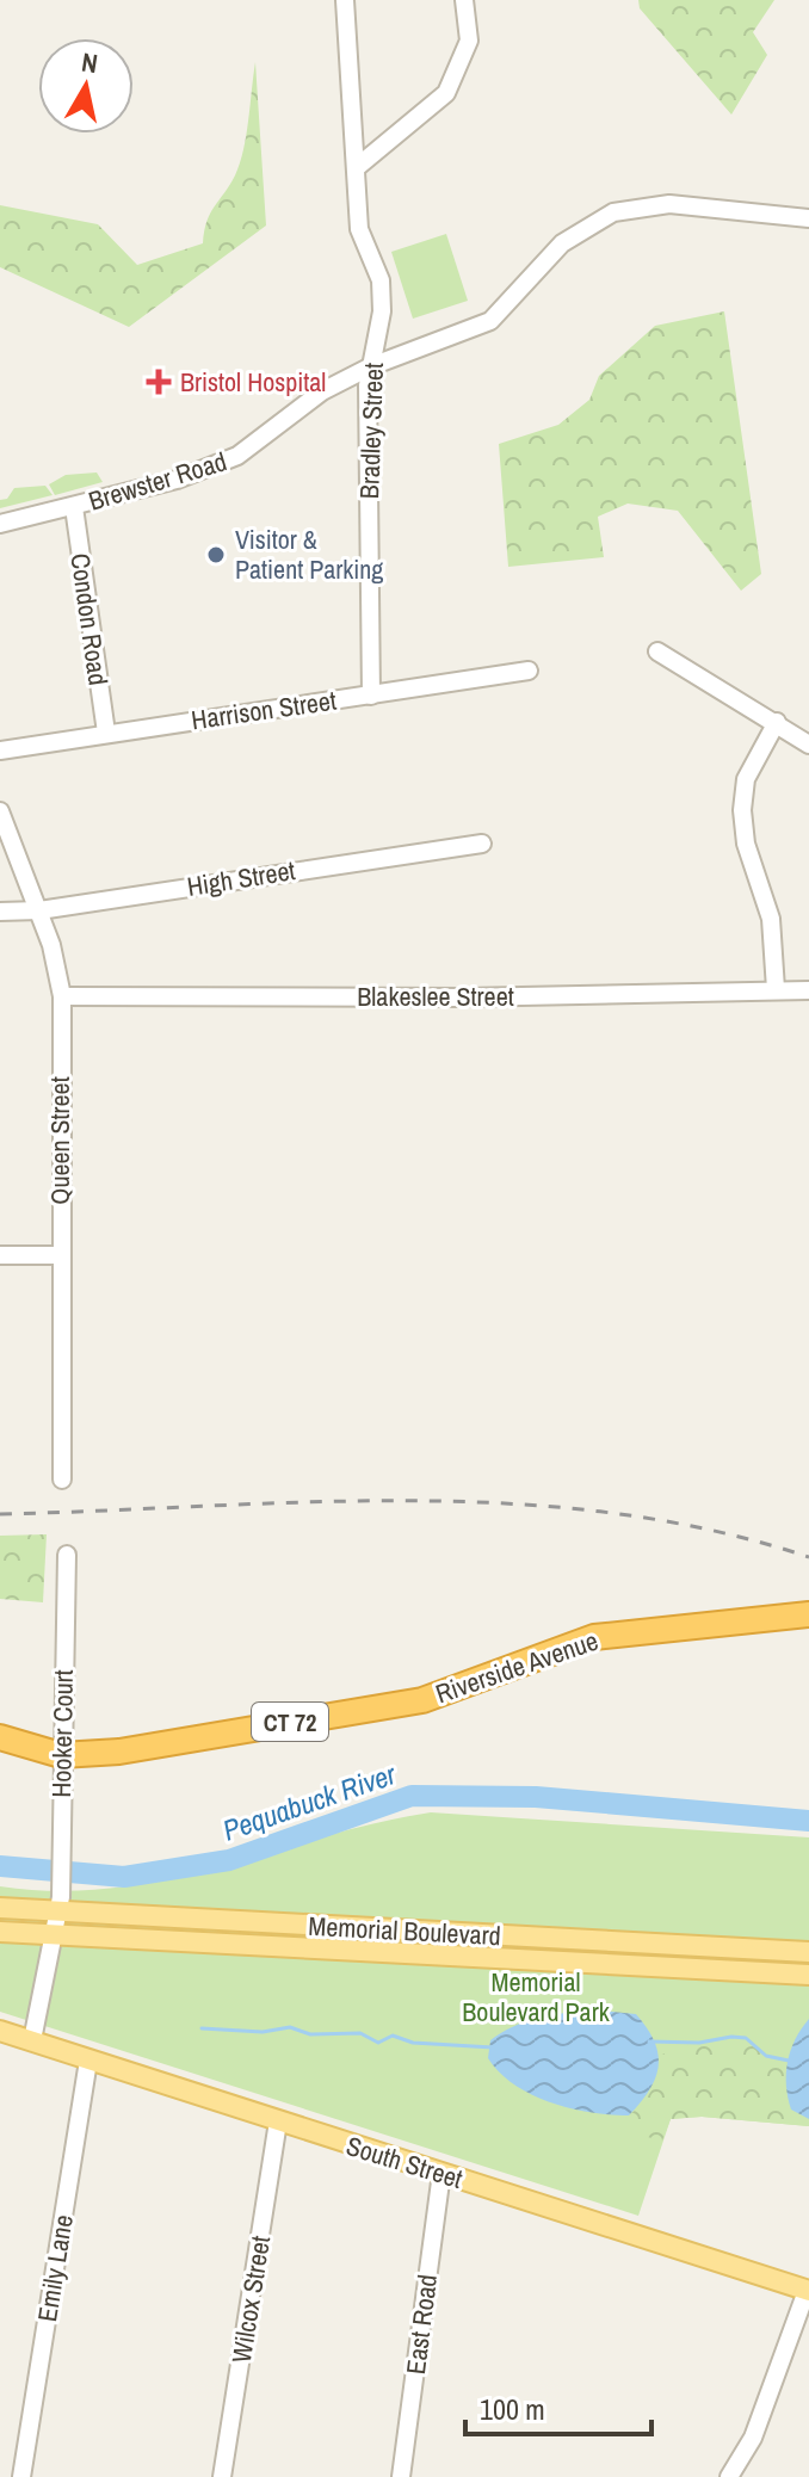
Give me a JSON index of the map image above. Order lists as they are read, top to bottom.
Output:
{
  "streets": {
    "highway": ["Riverside Avenue", "CT 72"],
    "main road": ["Memorial Boulevard", "South Street"],
    "street": [
      "Bradley Street",
      "Brewster Road",
      "Condon Road",
      "Harrison Street",
      "High Street",
      "Blakeslee Street",
      "Queen Street",
      "Hooker Court",
      "Emily Lane",
      "Wilcox Street",
      "East Road"
    ]
  },
  "crossings": [
    ["Bradley Street", "Brewster Road"],
    ["Bradley Street", "Harrison Street"],
    ["Brewster Road", "Condon Road"],
    ["Condon Road", "Harrison Street"],
    ["High Street", "Queen Street"],
    ["Blakeslee Street", "Queen Street"],
    ["Riverside Avenue", "Hooker Court"],
    ["Hooker Court", "Memorial Boulevard"],
    ["Hooker Court", "South Street"],
    ["South Street", "Emily Lane"],
    ["South Street", "Wilcox Street"],
    ["South Street", "East Road"]
  ],
  "water": ["Pequabuck River"],
  "parks": ["Memorial Boulevard Park"],
  "places": {
    "health": ["Bristol Hospital"],
    "other": ["Visitor & Patient Parking"]
  },
  "scale_bar": "100 m",
  "north": "top"
}
